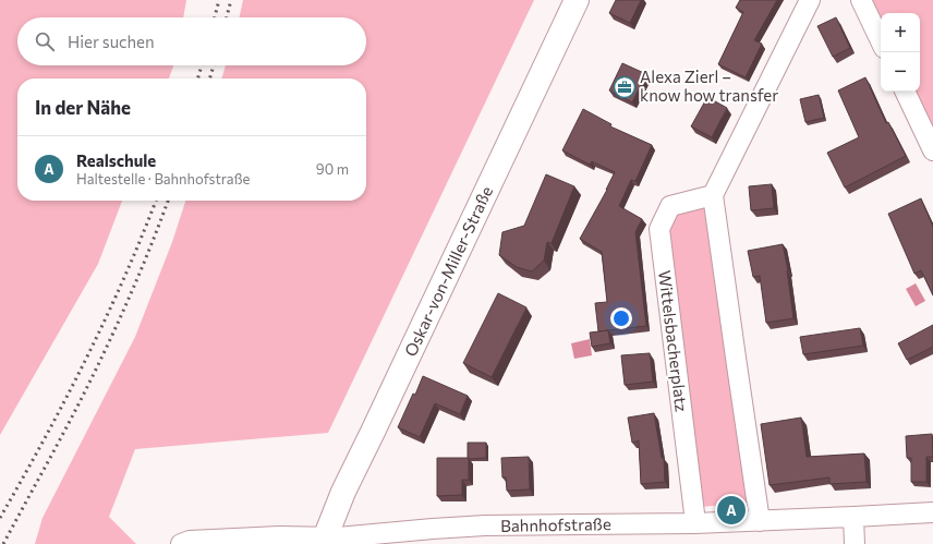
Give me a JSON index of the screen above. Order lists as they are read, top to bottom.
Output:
{
  "streets": {
    "main road": ["Oskar-von-Miller-Straße"],
    "street": ["Wittelsbacherplatz", "Bahnhofstraße"]
  },
  "crossings": [
    ["Oskar-von-Miller-Straße", "Bahnhofstraße"],
    ["Wittelsbacherplatz", "Bahnhofstraße"]
  ],
  "places": {
    "office": ["Alexa Zierl – know how transfer"]
  },
  "page": {
    "map_buttons": ["+", "−"],
    "search": "Hier suchen",
    "heading": "In der Nähe",
    "list": [
      {
        "mark": "A",
        "name": "Realschule",
        "note": "Haltestelle · Bahnhofstraße",
        "value": "90 m"
      }
    ],
    "pins": "A"
  }
}
